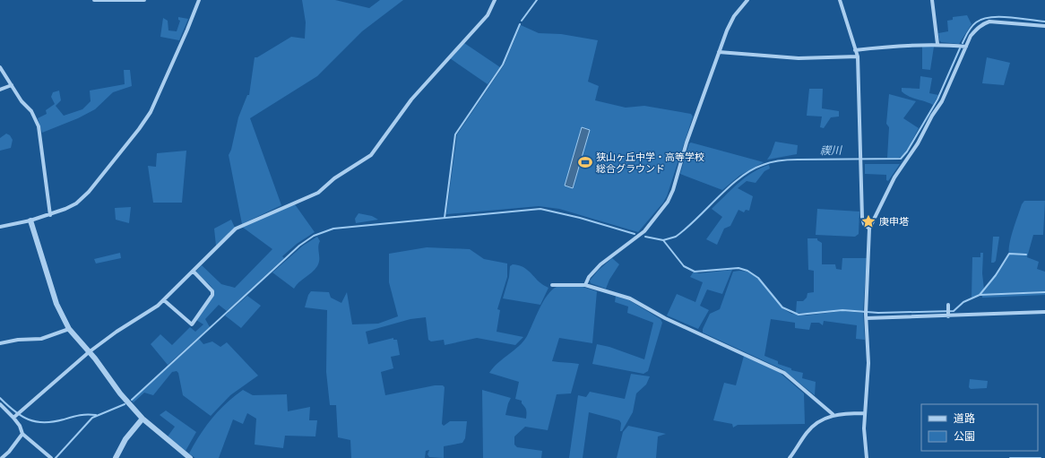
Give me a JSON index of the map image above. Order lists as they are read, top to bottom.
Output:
{
  "water": ["禊川"],
  "places": {
    "sports": ["狭山ヶ丘中学・高等学校 総合グラウンド"],
    "place": ["庚申塔"]
  },
  "legend": ["道路", "公園"]
}
